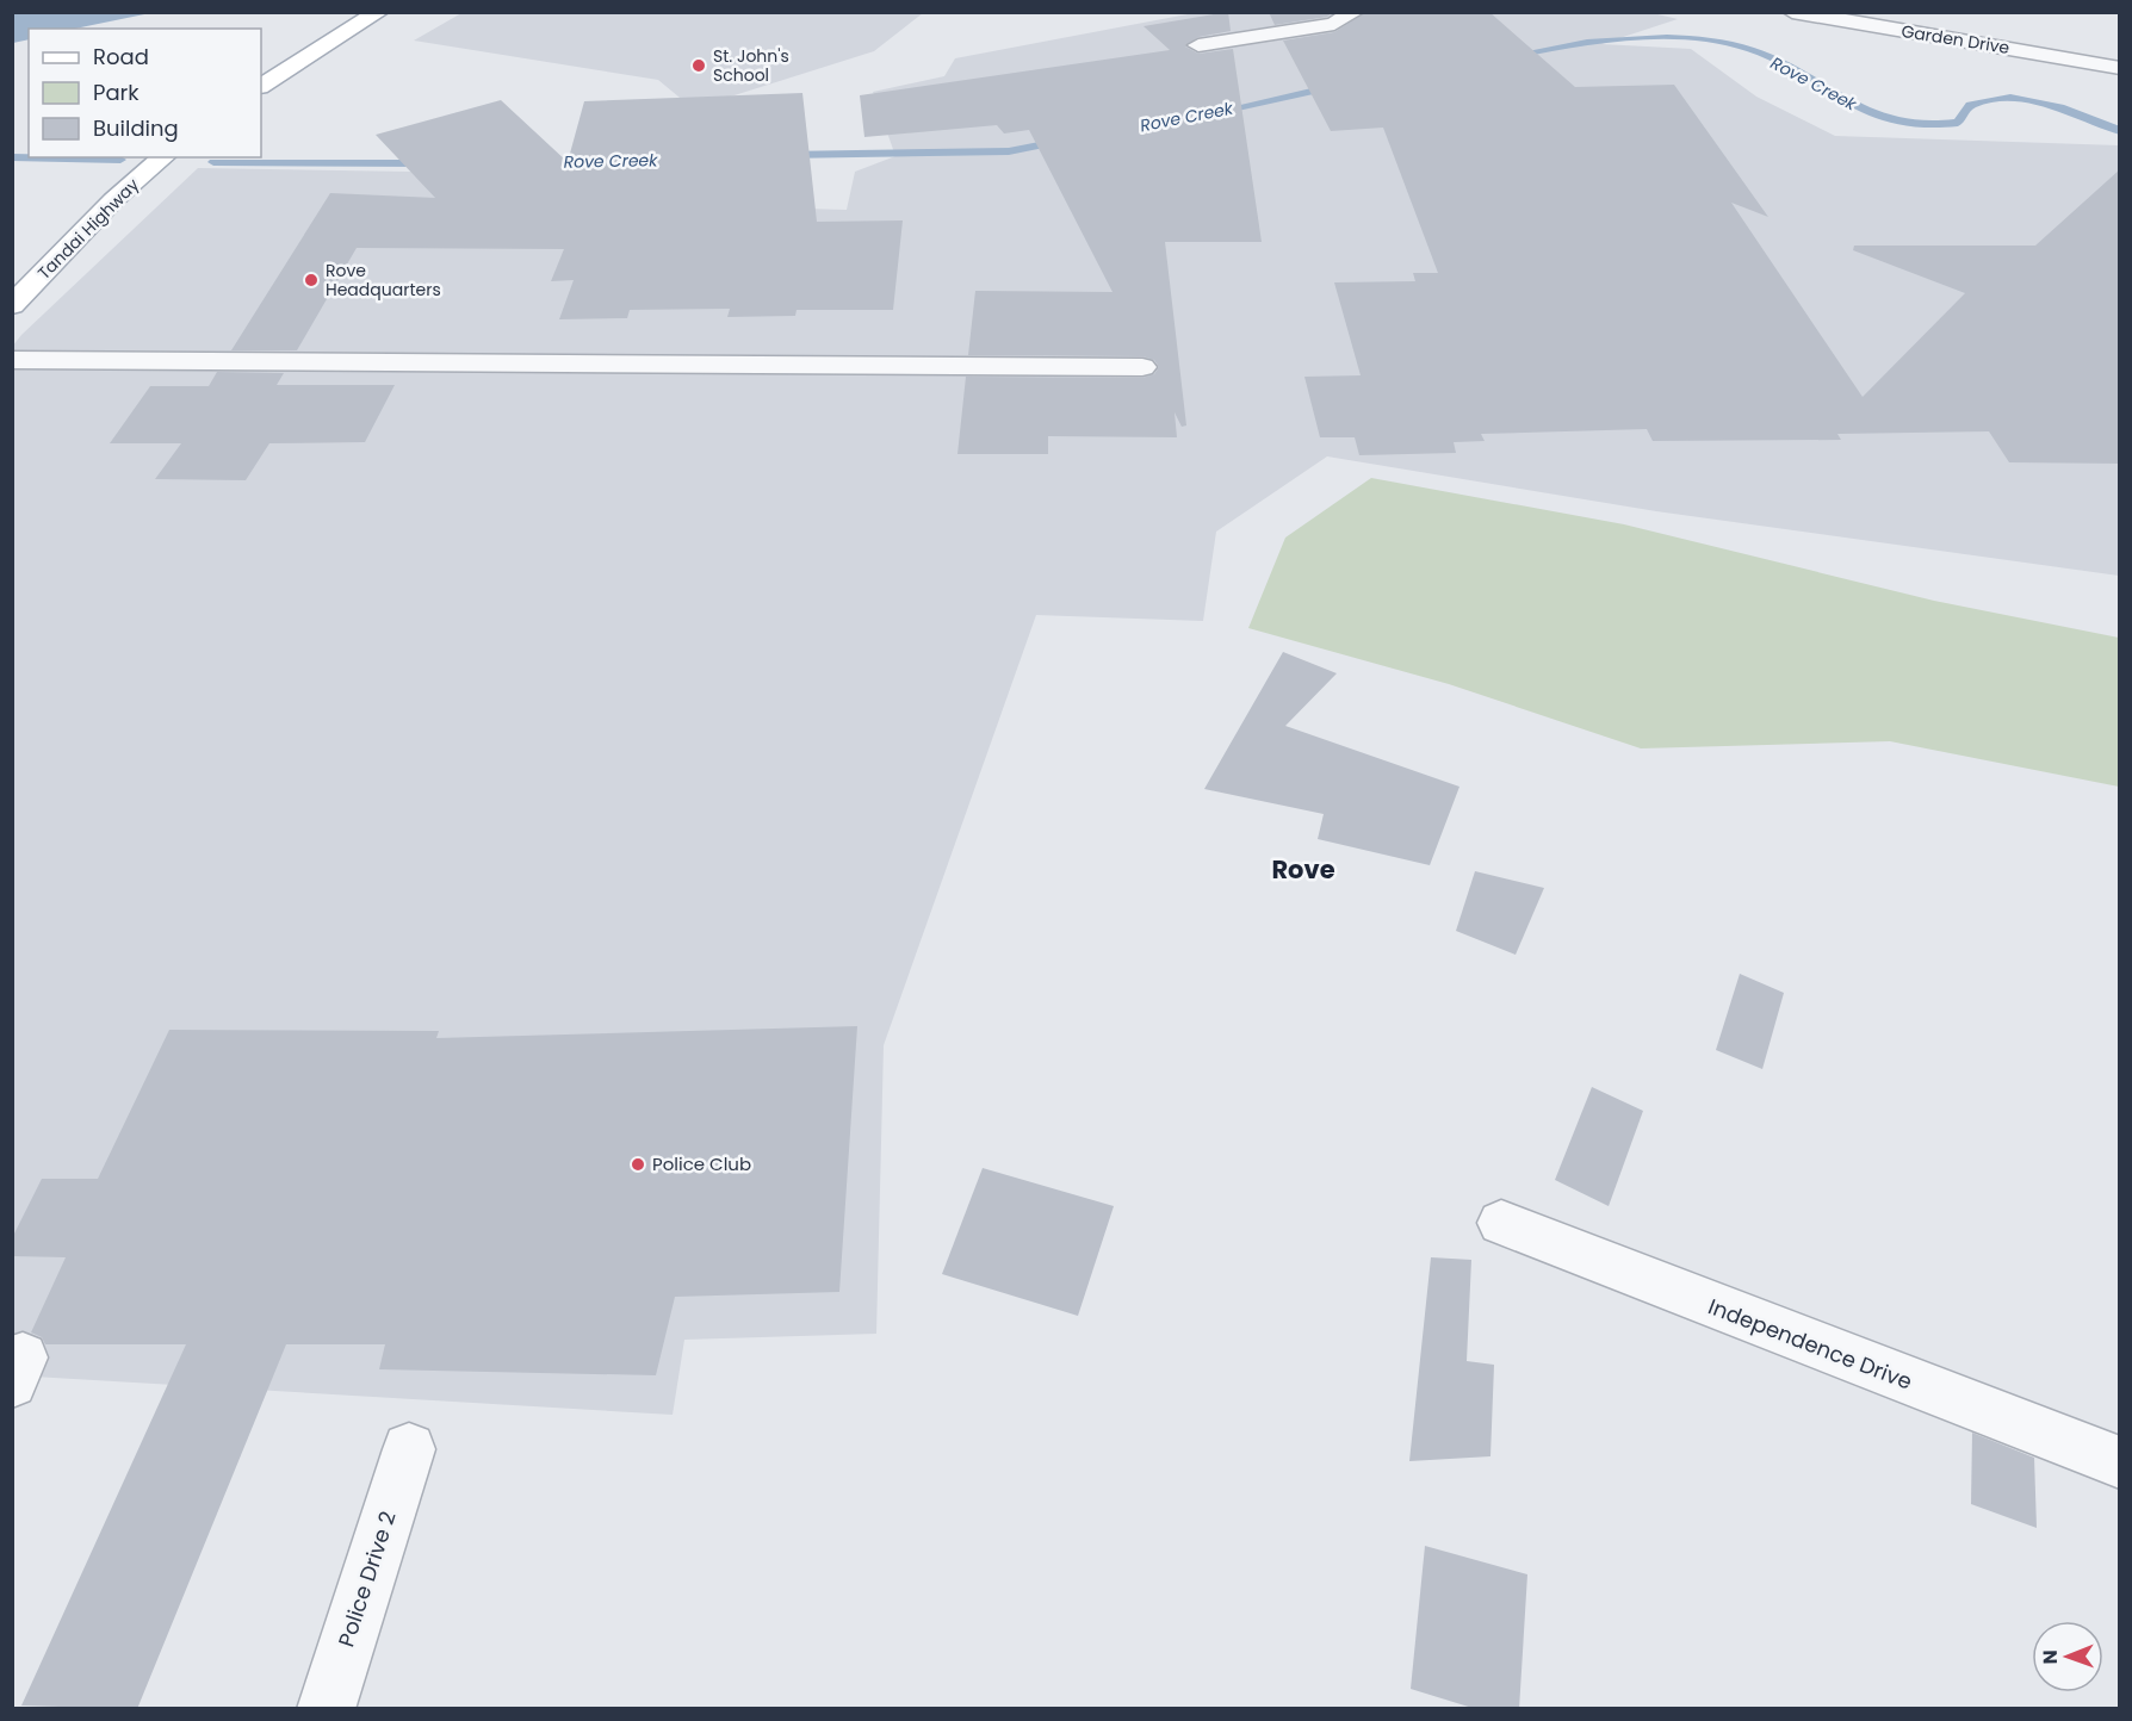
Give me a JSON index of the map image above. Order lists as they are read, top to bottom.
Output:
{
  "streets": {
    "main road": ["Tandai Highway"],
    "street": ["Garden Drive", "Independence Drive", "Police Drive 2"]
  },
  "districts": ["Rove"],
  "water": ["Rove Creek"],
  "places": ["St. John's School", "Rove Headquarters", "Police Club"],
  "legend": ["Road", "Park", "Building"],
  "north": "left"
}
